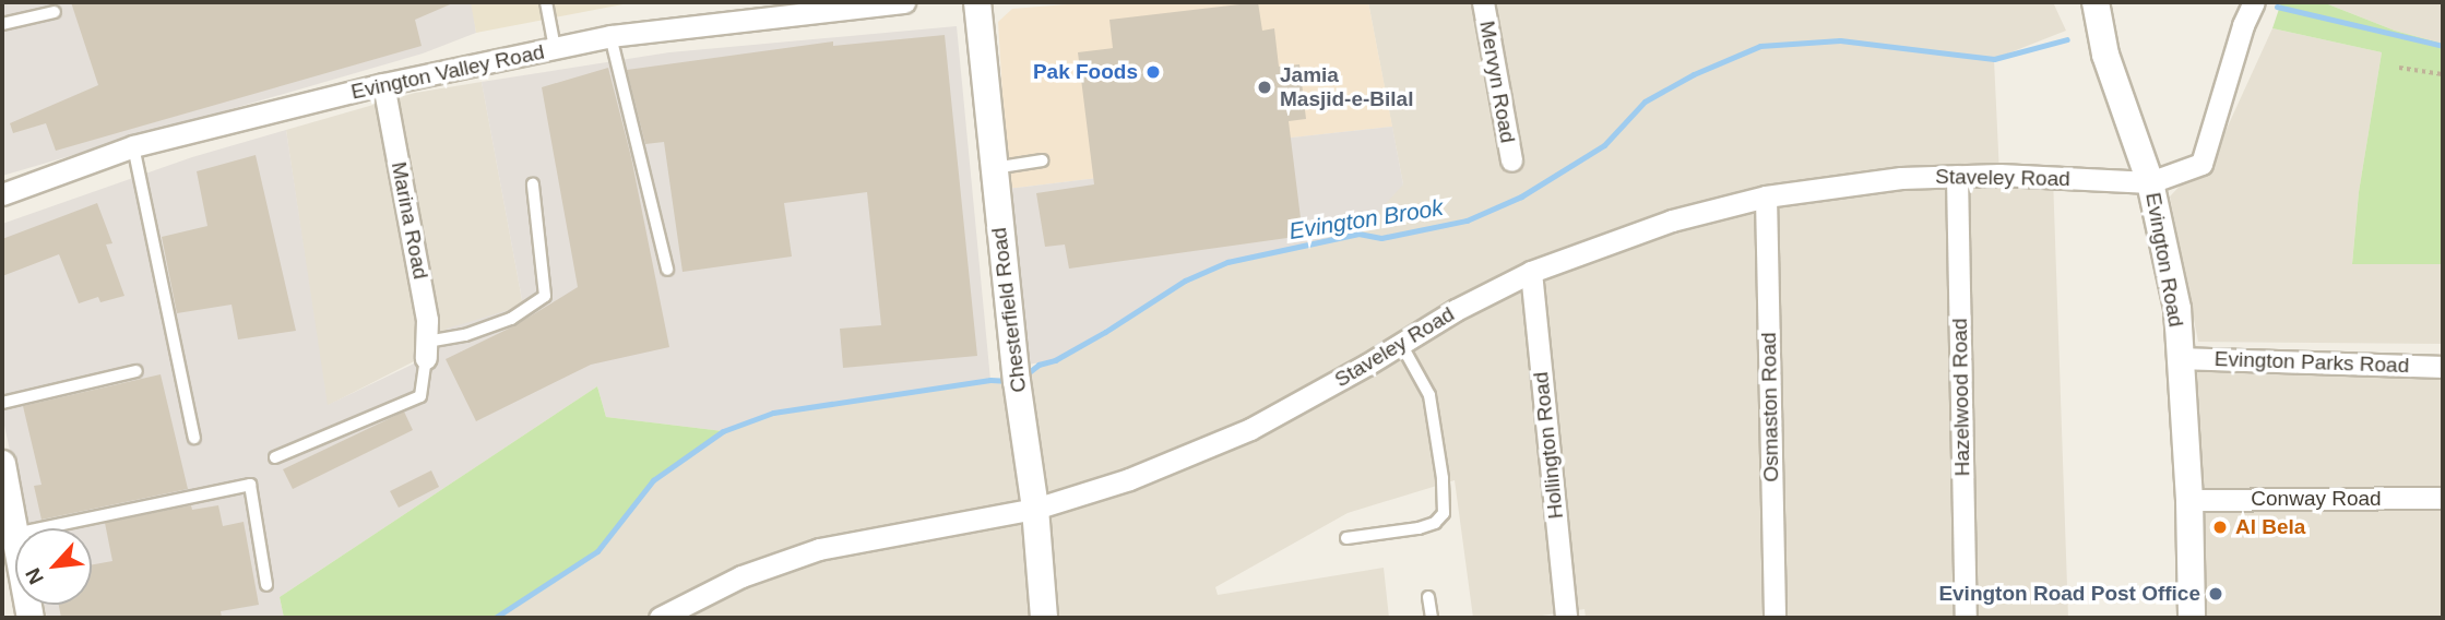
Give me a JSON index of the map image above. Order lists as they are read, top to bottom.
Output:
{
  "streets": {
    "street": [
      "Evington Valley Road",
      "Mervyn Road",
      "Staveley Road",
      "Marina Road",
      "Evington Road",
      "Chesterfield Road",
      "Evington Parks Road",
      "Hazelwood Road",
      "Osmaston Road",
      "Hollington Road",
      "Conway Road"
    ]
  },
  "crossings": [
    ["Evington Valley Road", "Marina Road"],
    ["Staveley Road", "Evington Road"],
    ["Staveley Road", "Chesterfield Road"],
    ["Staveley Road", "Hazelwood Road"],
    ["Staveley Road", "Osmaston Road"],
    ["Staveley Road", "Hollington Road"],
    ["Evington Road", "Evington Parks Road"],
    ["Evington Road", "Conway Road"]
  ],
  "water": ["Evington Brook"],
  "places": [
    "Pak Foods",
    "Jamia Masjid-e-Bilal",
    "Al Bela",
    "Evington Road Post Office"
  ],
  "north": "bottom left"
}
